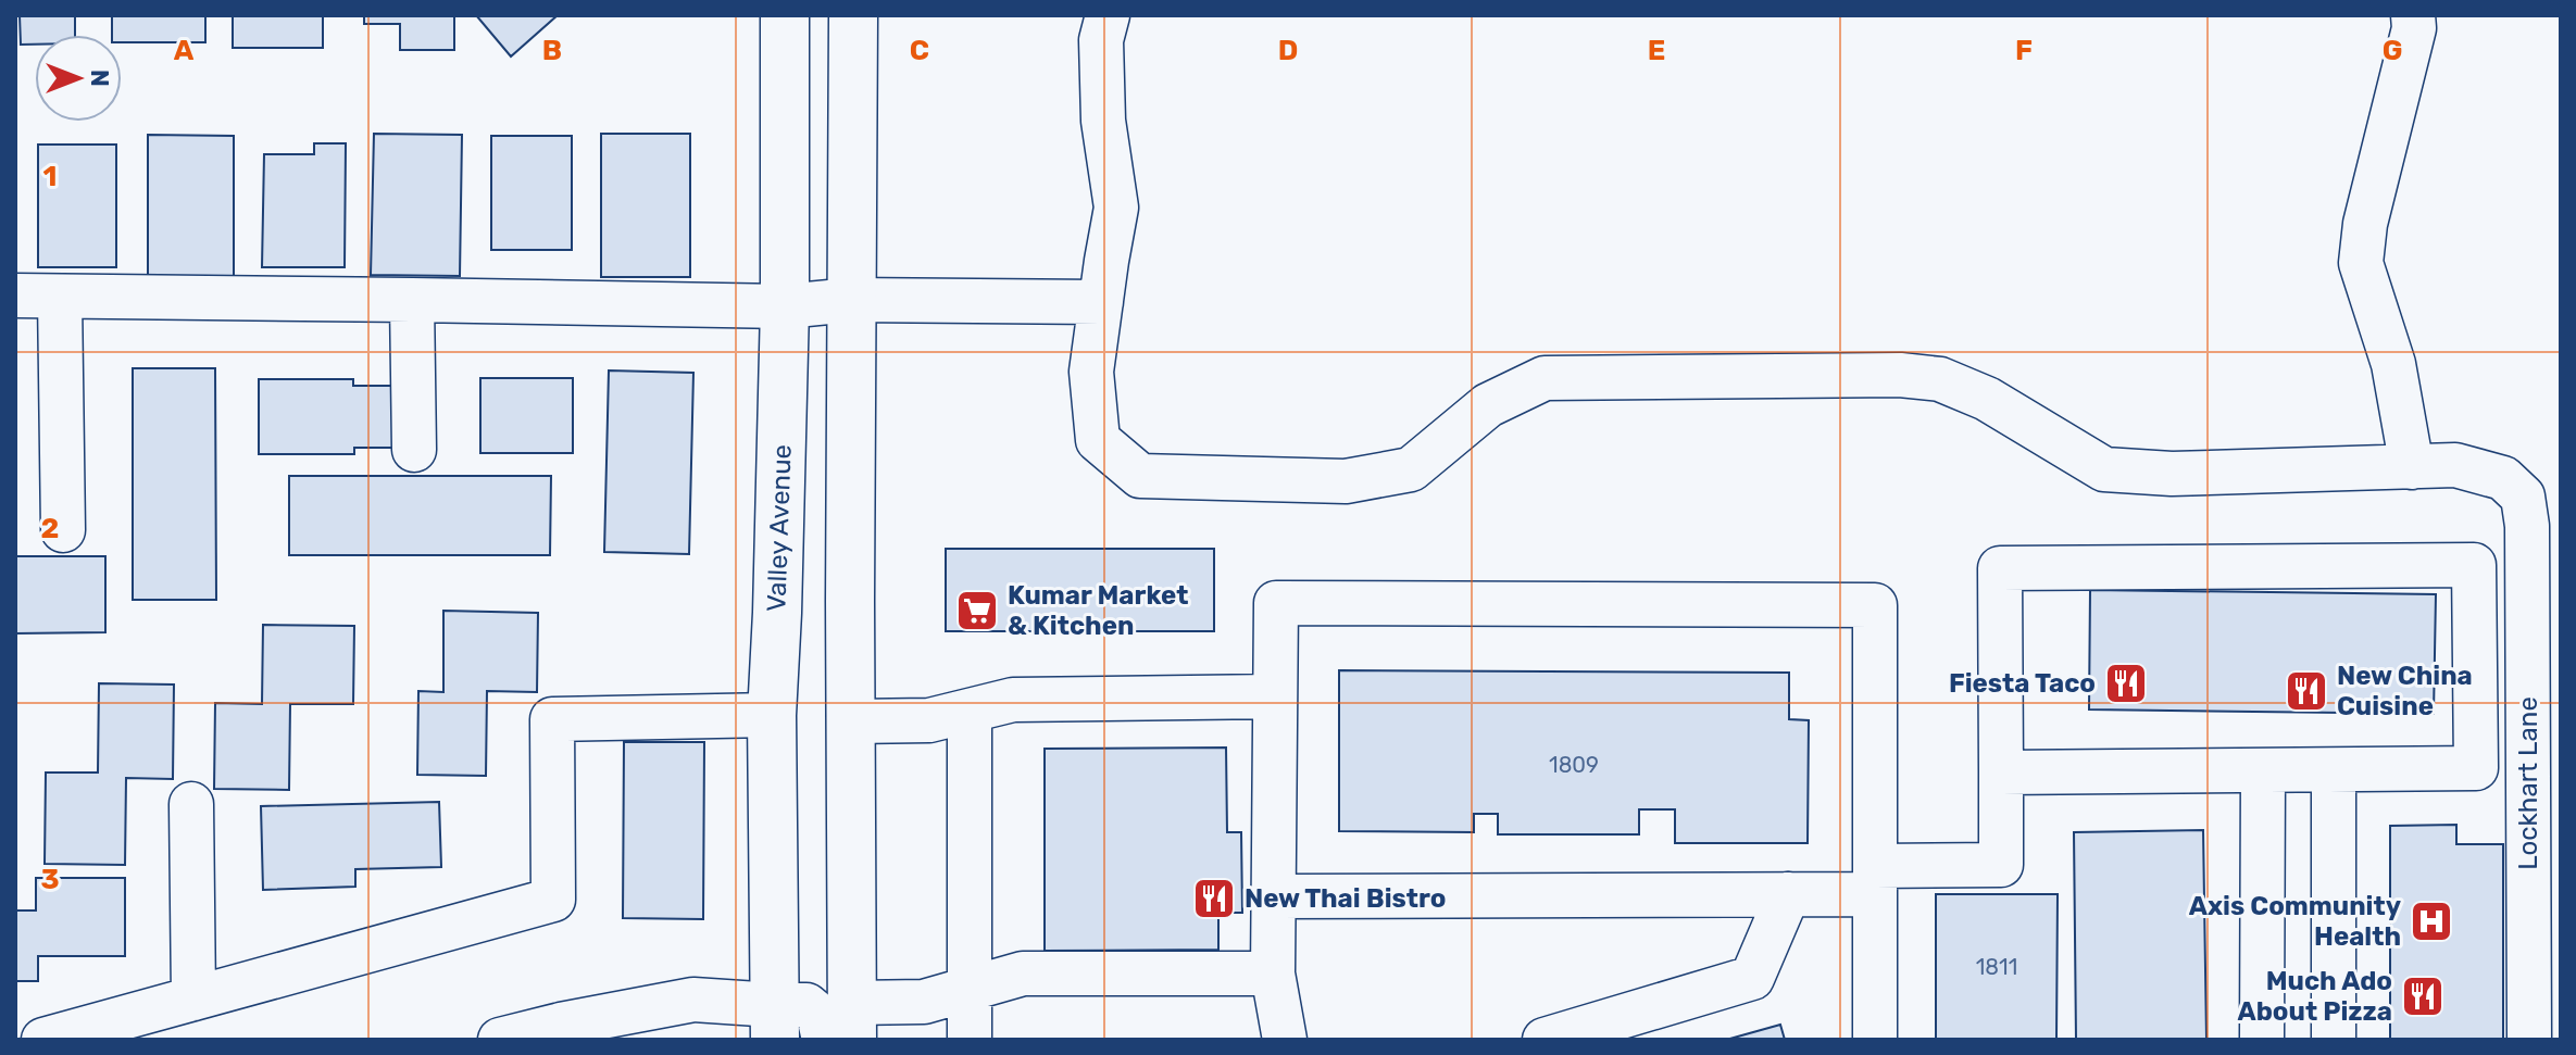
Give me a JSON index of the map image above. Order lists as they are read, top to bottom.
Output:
{
  "streets": {
    "main road": ["Valley Avenue"],
    "street": ["Lockhart Lane"]
  },
  "places": {
    "supermarket": ["Kumar Market & Kitchen"],
    "restaurant": [
      "Fiesta Taco",
      "New China Cuisine",
      "New Thai Bistro",
      "Much Ado About Pizza"
    ],
    "hospital": ["Axis Community Health"]
  },
  "house_numbers": ["1809", "1811"],
  "north": "right",
  "grid": {
    "columns": [
      "A",
      "B",
      "C",
      "D",
      "E",
      "F",
      "G"
    ],
    "rows": ["1", "2", "3"]
  }
}
